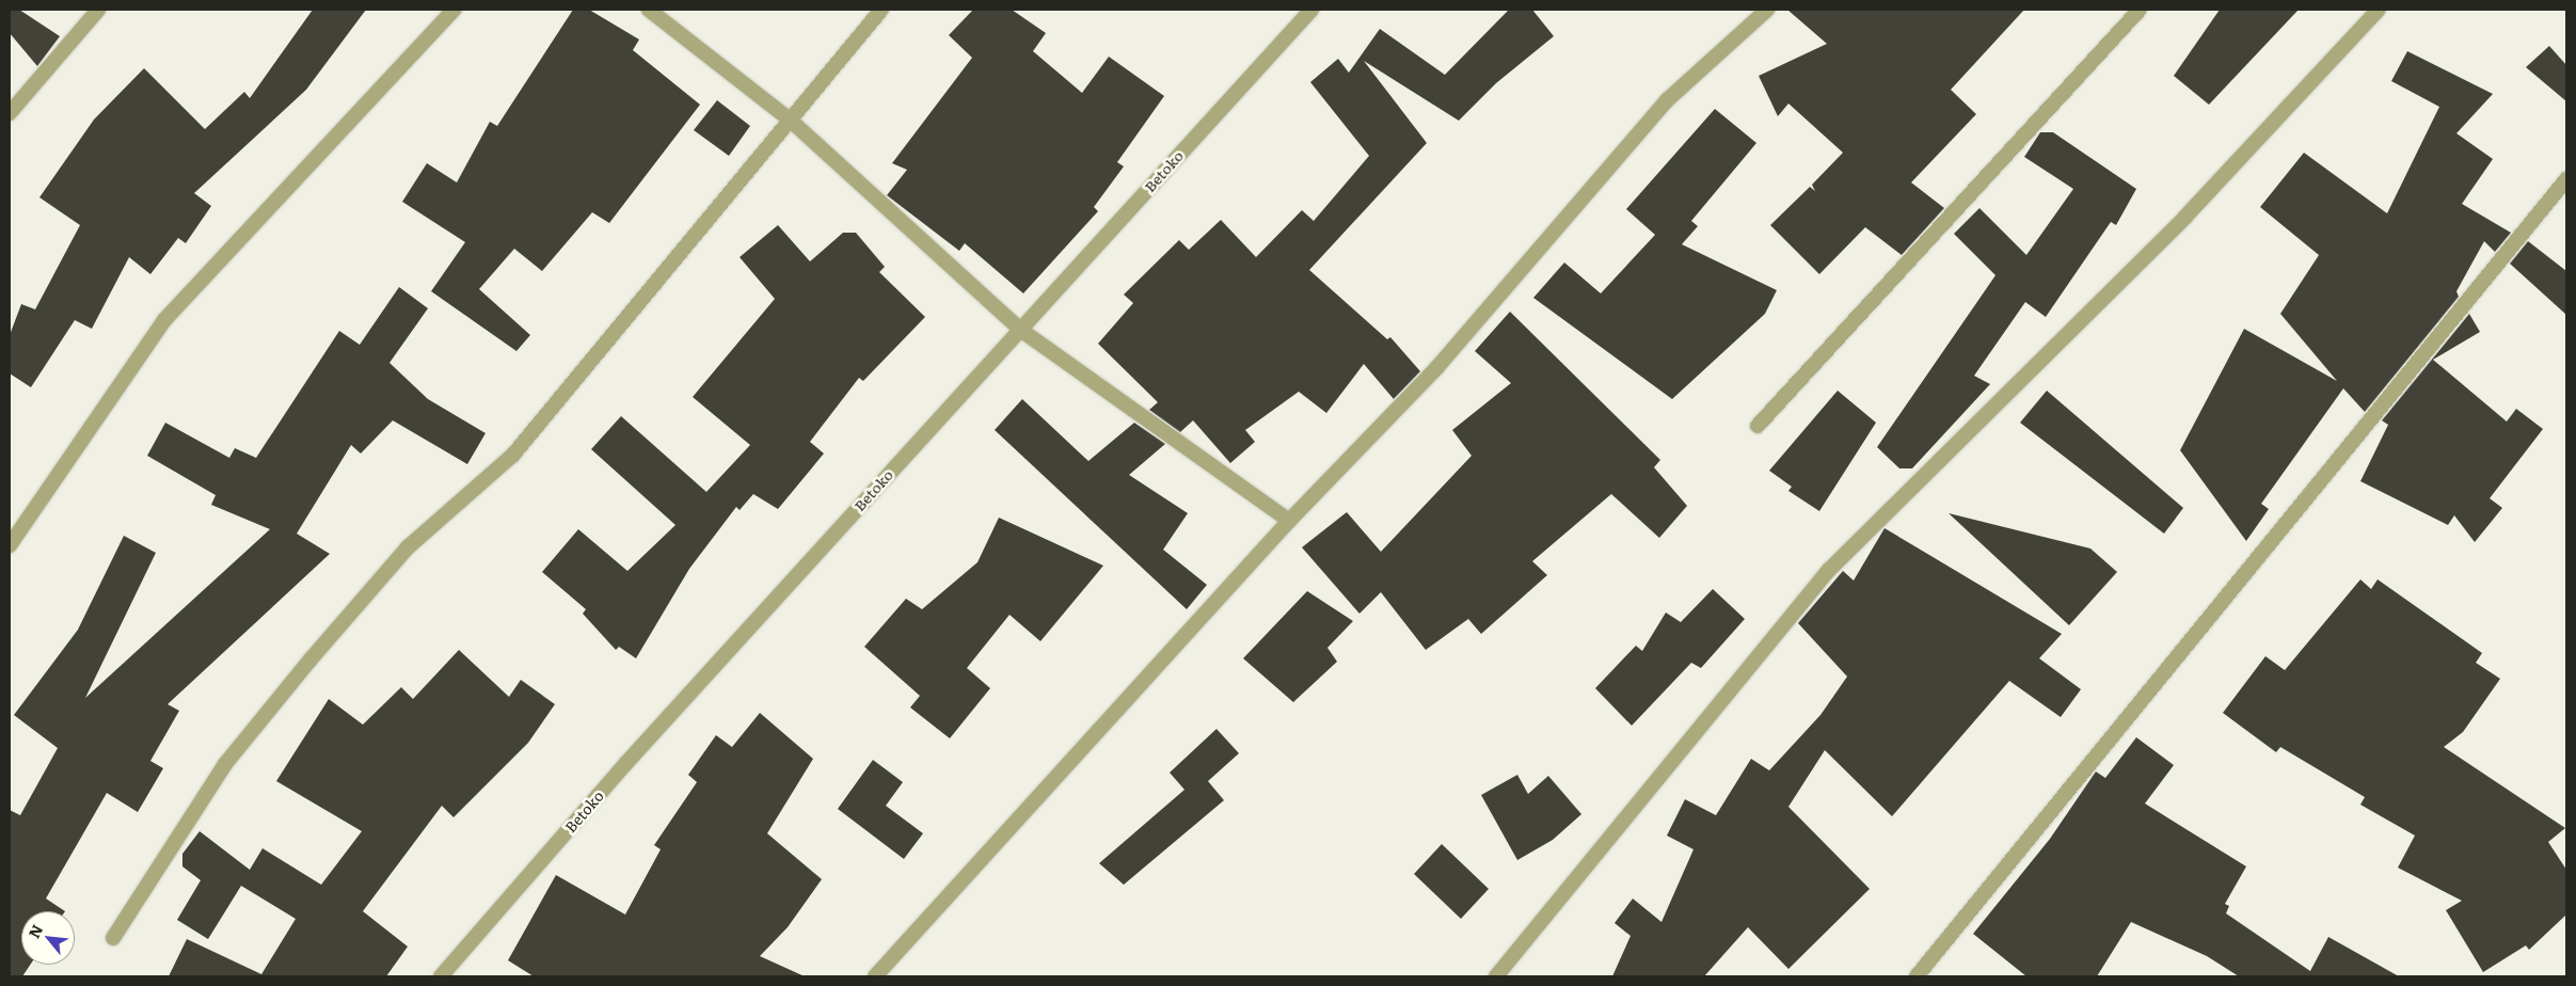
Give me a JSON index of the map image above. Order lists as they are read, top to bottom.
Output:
{
  "streets": {
    "street": ["Betoko"]
  },
  "north": "top left"
}
